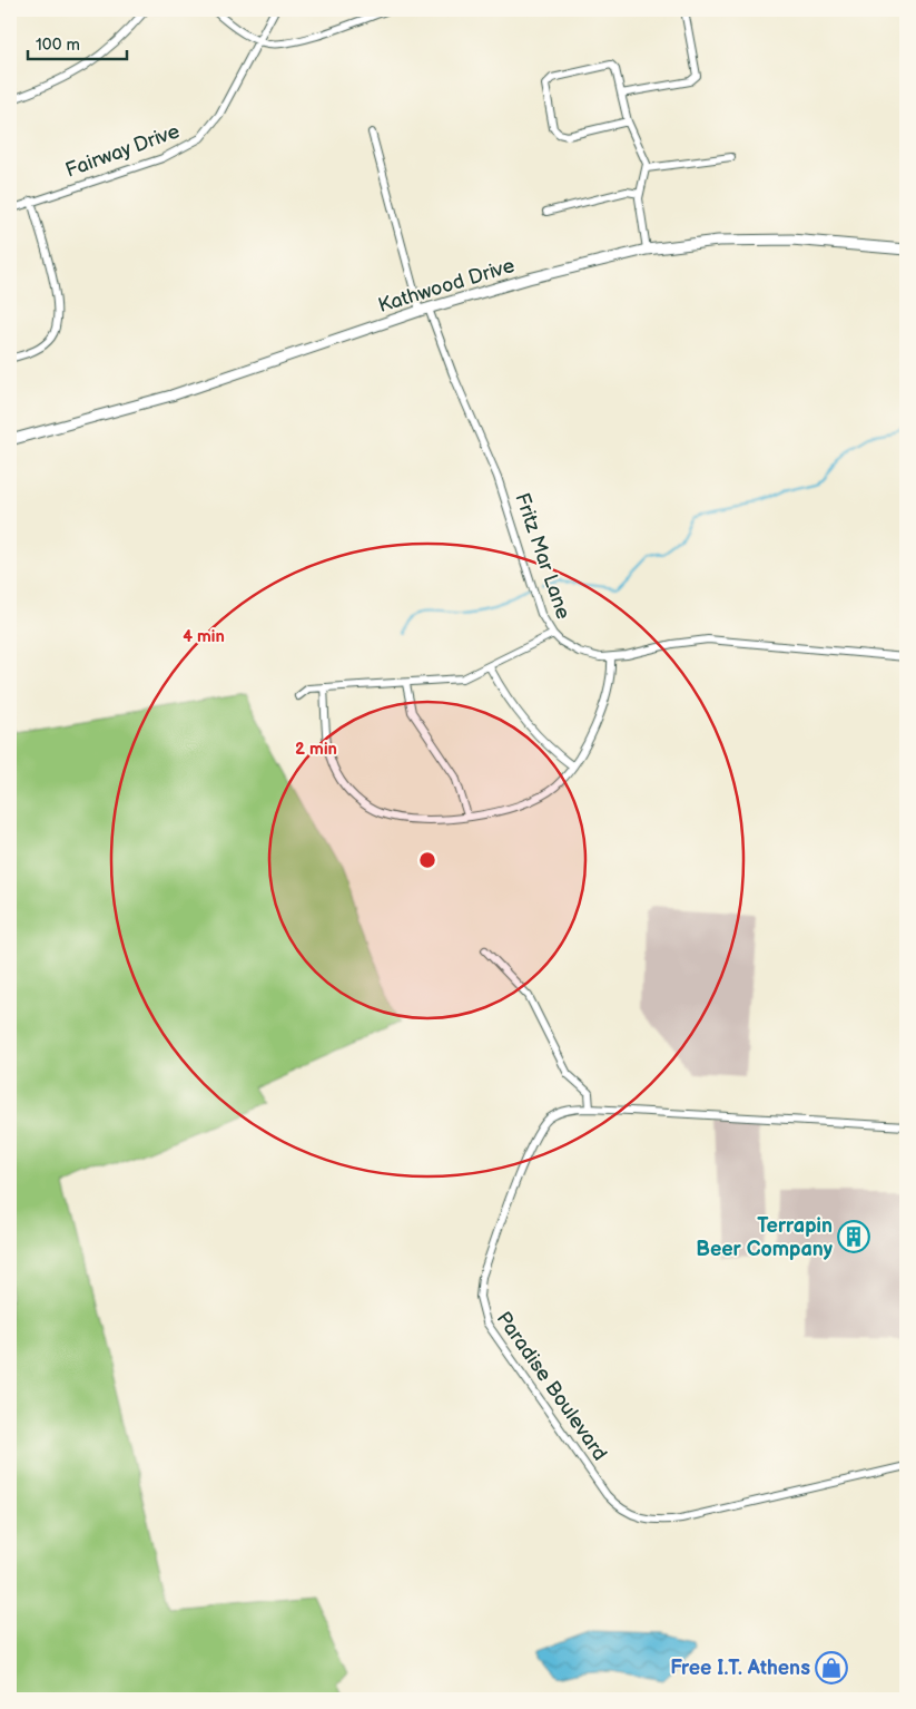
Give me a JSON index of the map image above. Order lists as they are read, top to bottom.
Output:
{
  "streets": {
    "street": [
      "Fairway Drive",
      "Kathwood Drive",
      "Fritz Mar Lane",
      "Paradise Boulevard"
    ]
  },
  "crossings": [
    ["Kathwood Drive", "Fritz Mar Lane"]
  ],
  "places": {
    "building": ["Terrapin Beer Company"],
    "shop": ["Free I.T. Athens"]
  },
  "scale_bar": "100 m",
  "rings": ["4 min", "2 min"]
}
